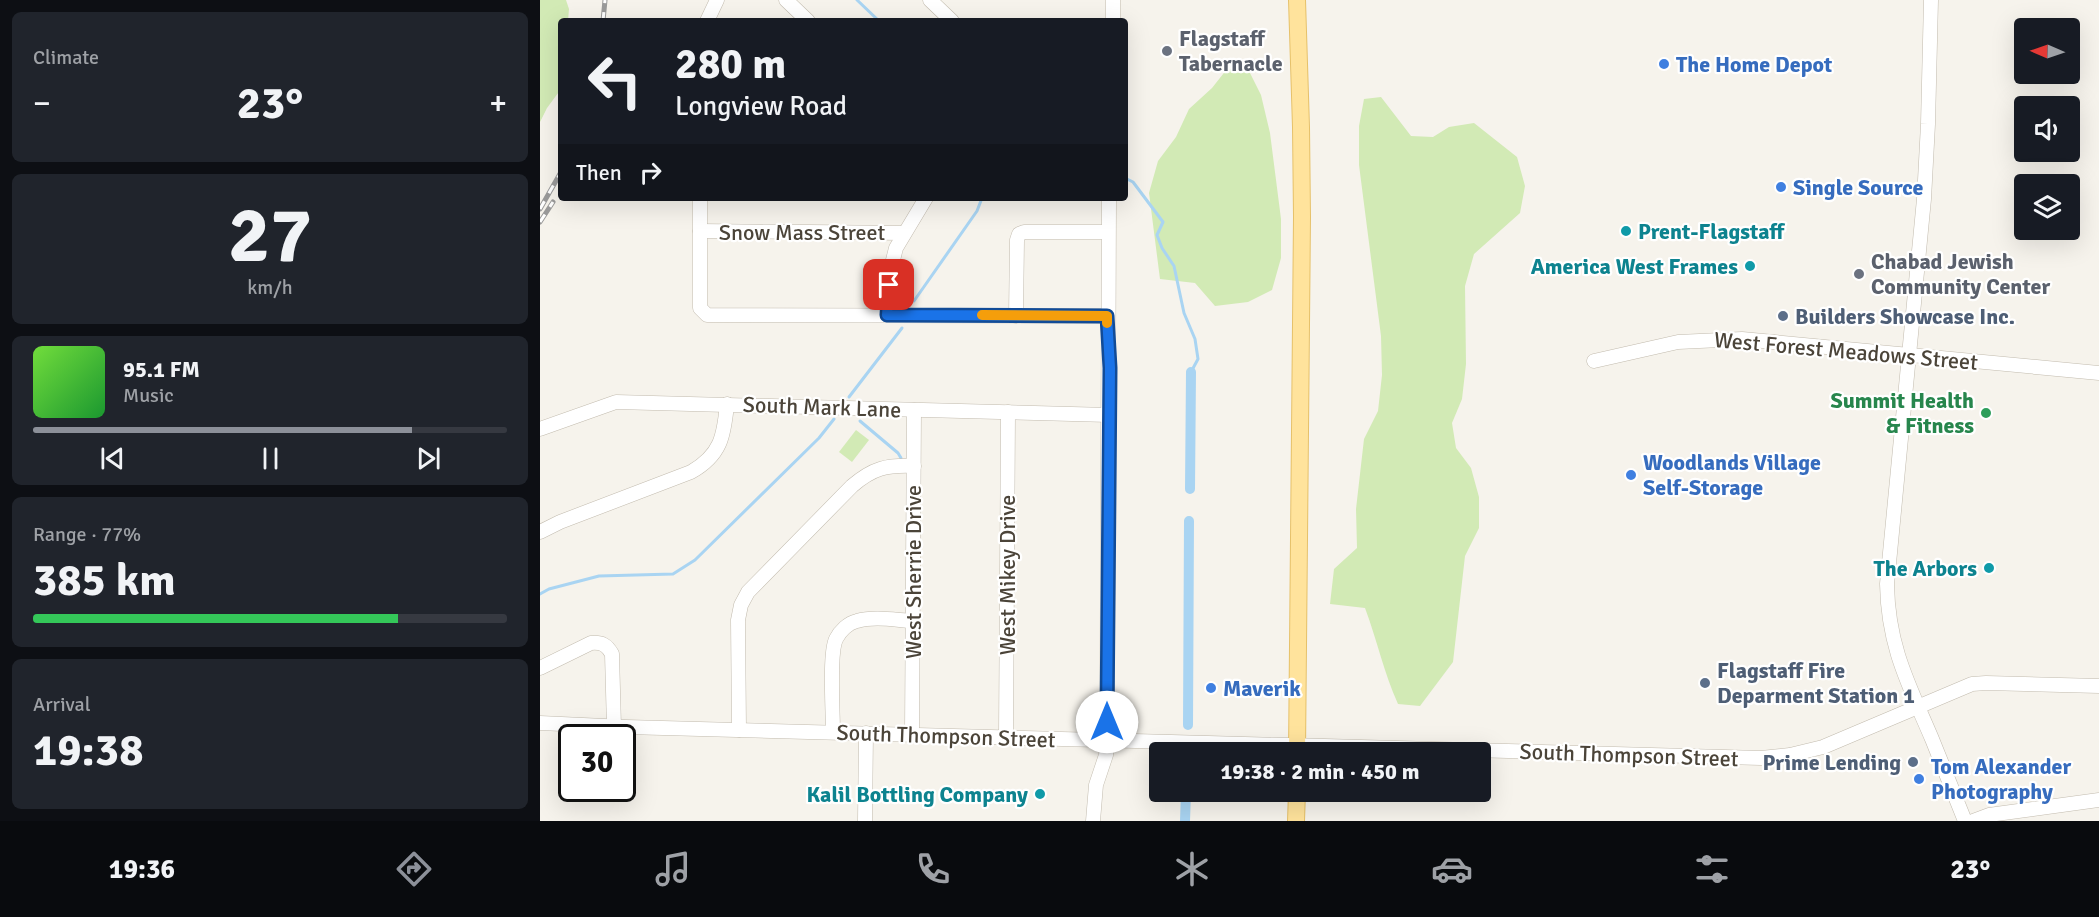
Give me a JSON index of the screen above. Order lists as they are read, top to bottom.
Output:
{
  "streets": {
    "street": [
      "Snow Mass Street",
      "West Forest Meadows Street",
      "South Mark Lane",
      "West Sherrie Drive",
      "West Mikey Drive",
      "South Thompson Street"
    ]
  },
  "crossings": [
    ["South Mark Lane", "West Sherrie Drive"],
    ["South Mark Lane", "West Mikey Drive"],
    ["West Sherrie Drive", "South Thompson Street"],
    ["West Mikey Drive", "South Thompson Street"]
  ],
  "places": [
    "Flagstaff Tabernacle",
    "The Home Depot",
    "Single Source",
    "Prent-Flagstaff",
    "America West Frames",
    "Chabad Jewish Community Center",
    "Builders Showcase Inc.",
    "Summit Health & Fitness",
    "Woodlands Village Self-Storage",
    "The Arbors",
    "Flagstaff Fire Deparment Station 1",
    "Maverik",
    "Prime Lending",
    "Tom Alexander Photography",
    "Kalil Bottling Company"
  ],
  "north": "left",
  "page": {
    "tile": [
      "Climate",
      ["27", "km/h"],
      ["Range · 77%", "385 km"],
      ["Arrival", "19:38"]
    ],
    "turn": ["280 m", "Longview Road"],
    "heat": ["−", "23°", "+"],
    "then": "Then",
    "song": ["95.1 FM", "Music"],
    "limit": "30",
    "trip": "19:38 · 2 min · 450 m",
    "tabs": ["19:36", "23°"]
  }
}
